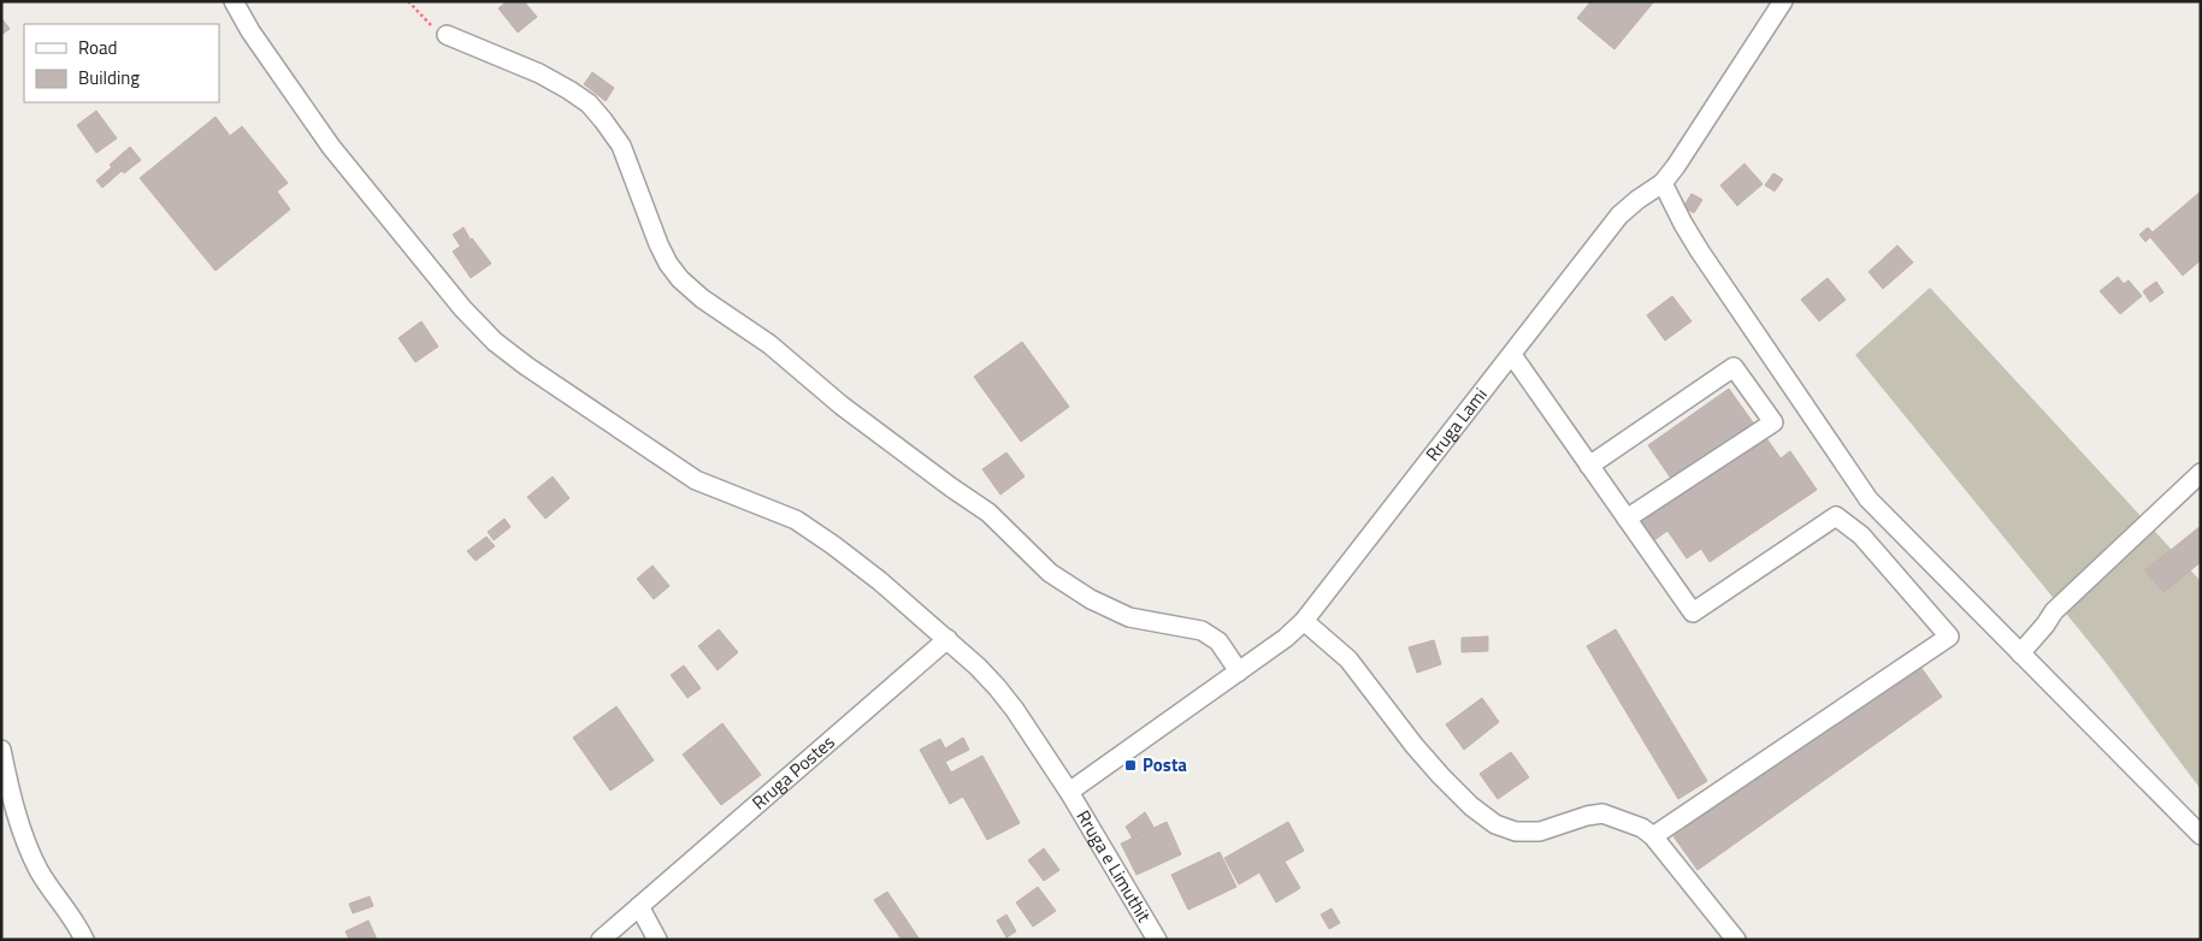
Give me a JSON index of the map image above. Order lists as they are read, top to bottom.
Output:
{
  "streets": {
    "street": ["Rruga Lami", "Rruga Postes", "Rruga e Limuthit"]
  },
  "crossings": [
    ["Rruga Lami", "Rruga e Limuthit"],
    ["Rruga Postes", "Rruga e Limuthit"]
  ],
  "places": {
    "transit": ["Posta"]
  },
  "legend": ["Road", "Building"]
}
